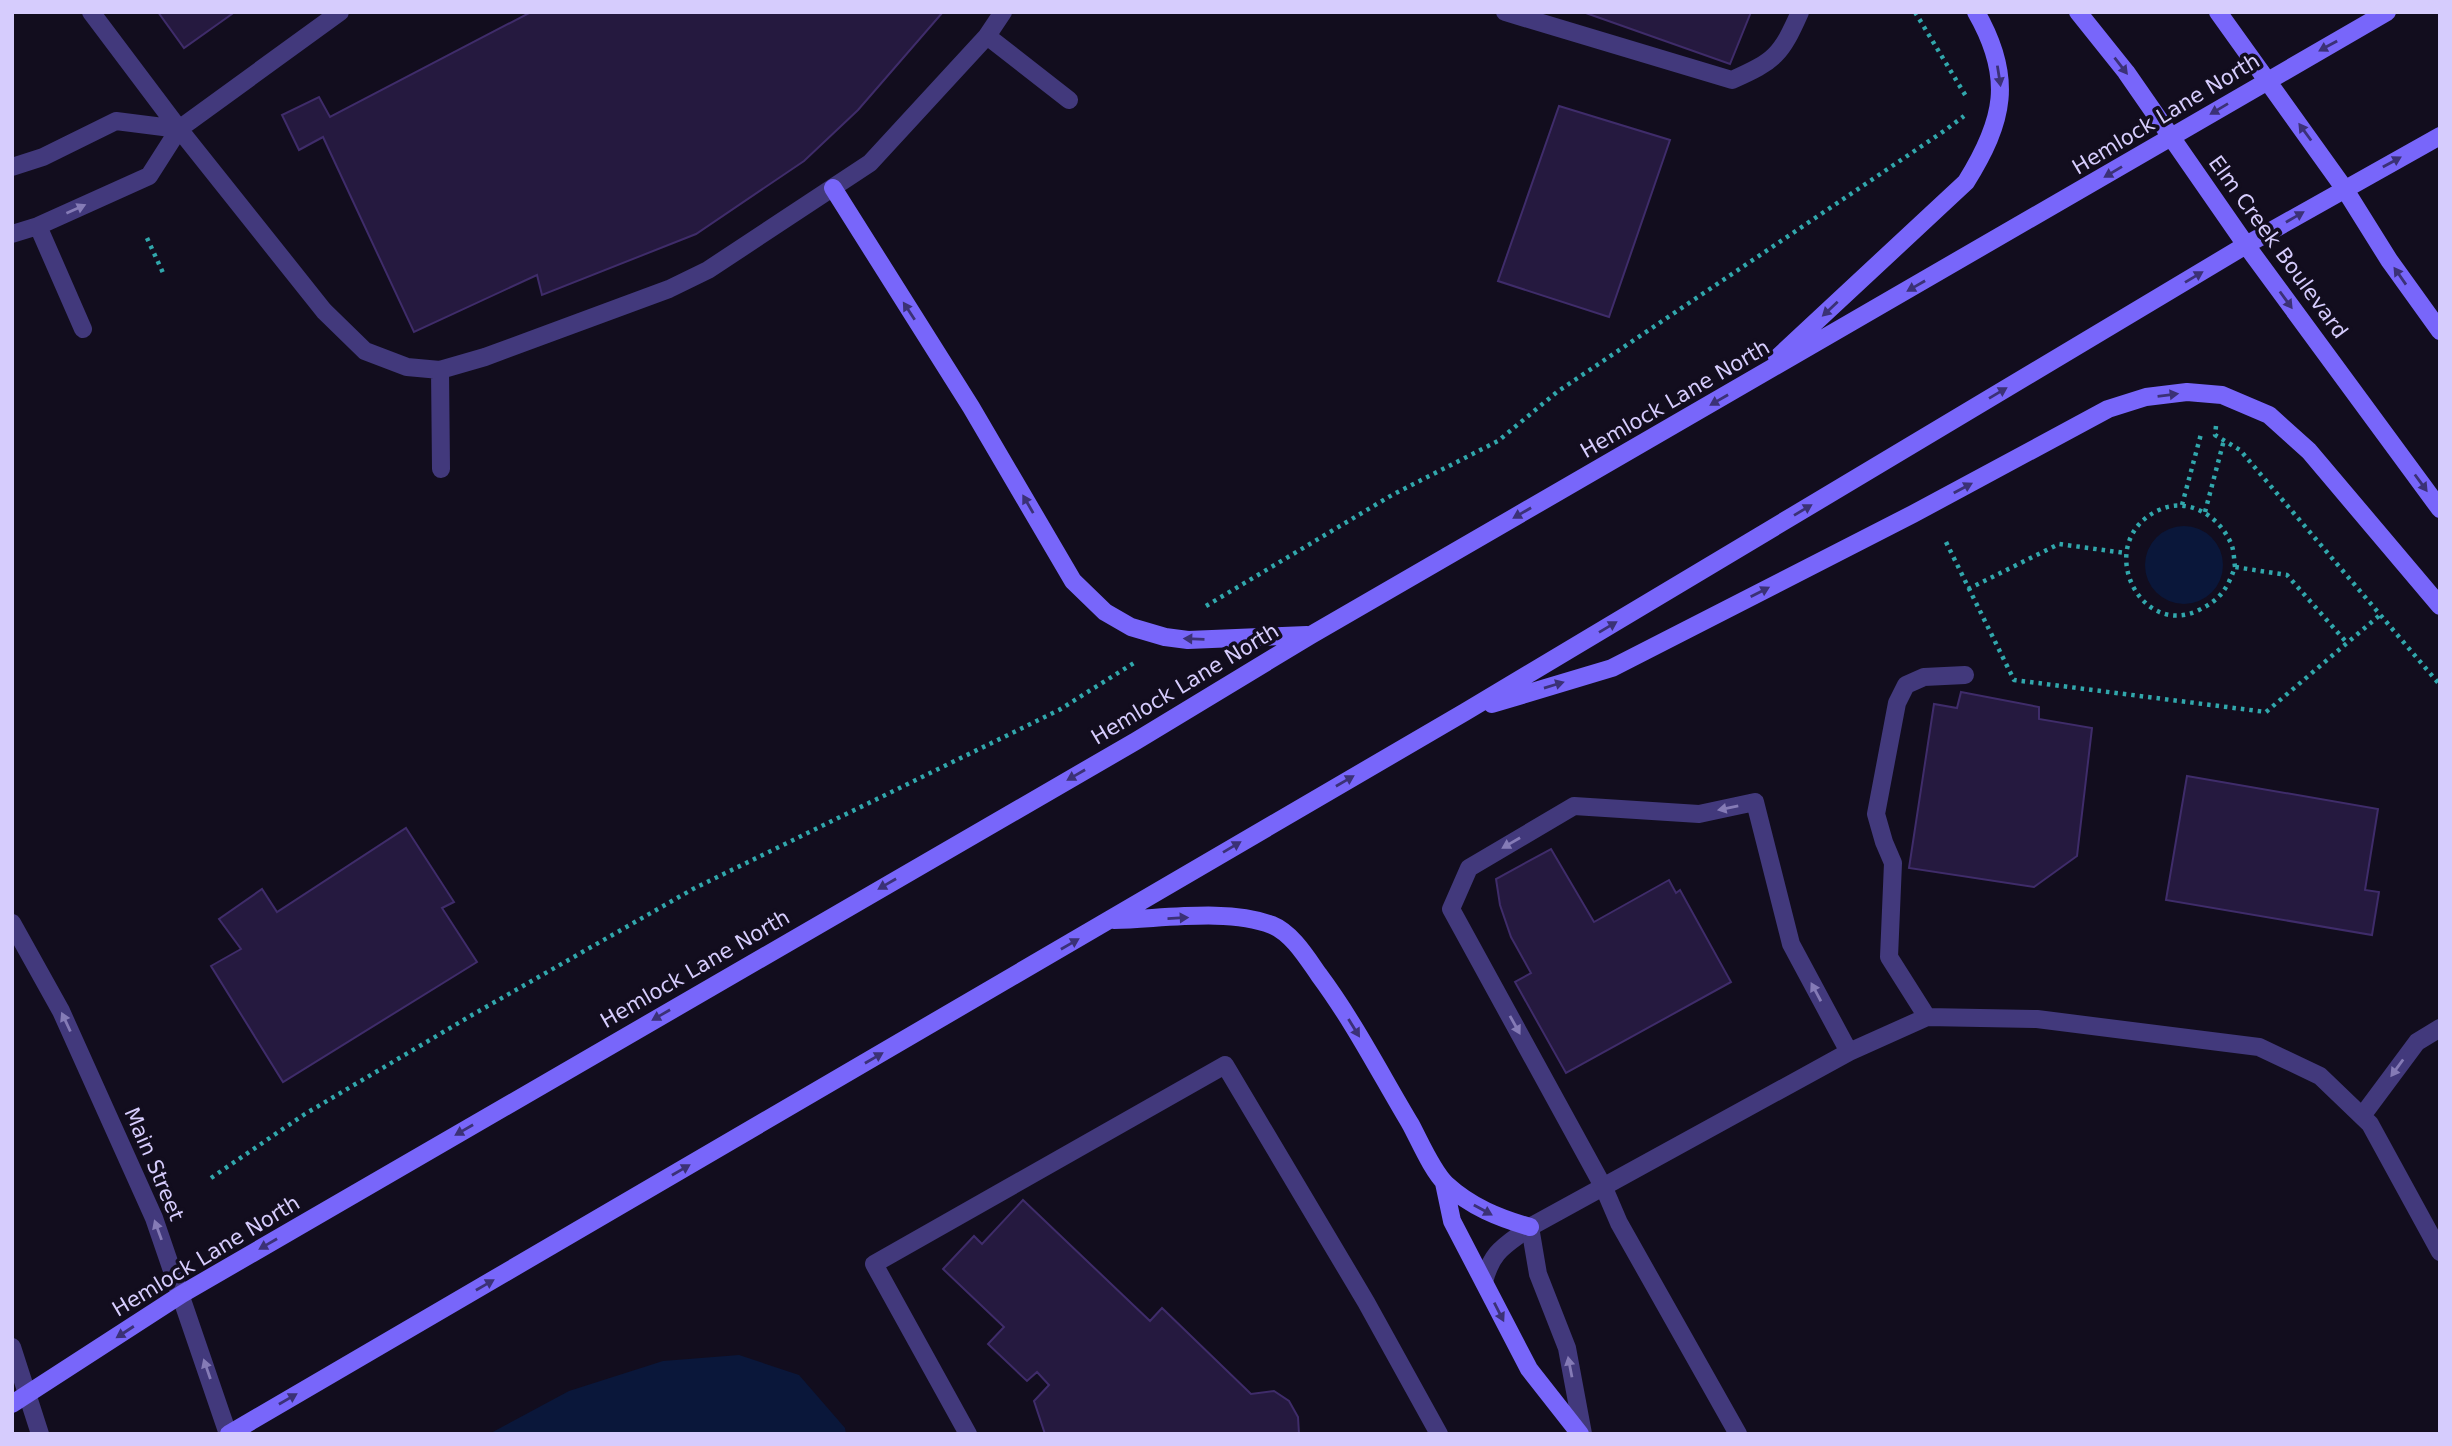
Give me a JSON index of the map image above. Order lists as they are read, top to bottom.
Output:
{
  "streets": {
    "main road": ["Hemlock Lane North", "Elm Creek Boulevard"],
    "street": ["Main Street"]
  },
  "crossings": [
    ["Hemlock Lane North", "Elm Creek Boulevard"],
    ["Hemlock Lane North", "Main Street"]
  ],
  "one_way": ["Main Street"]
}
